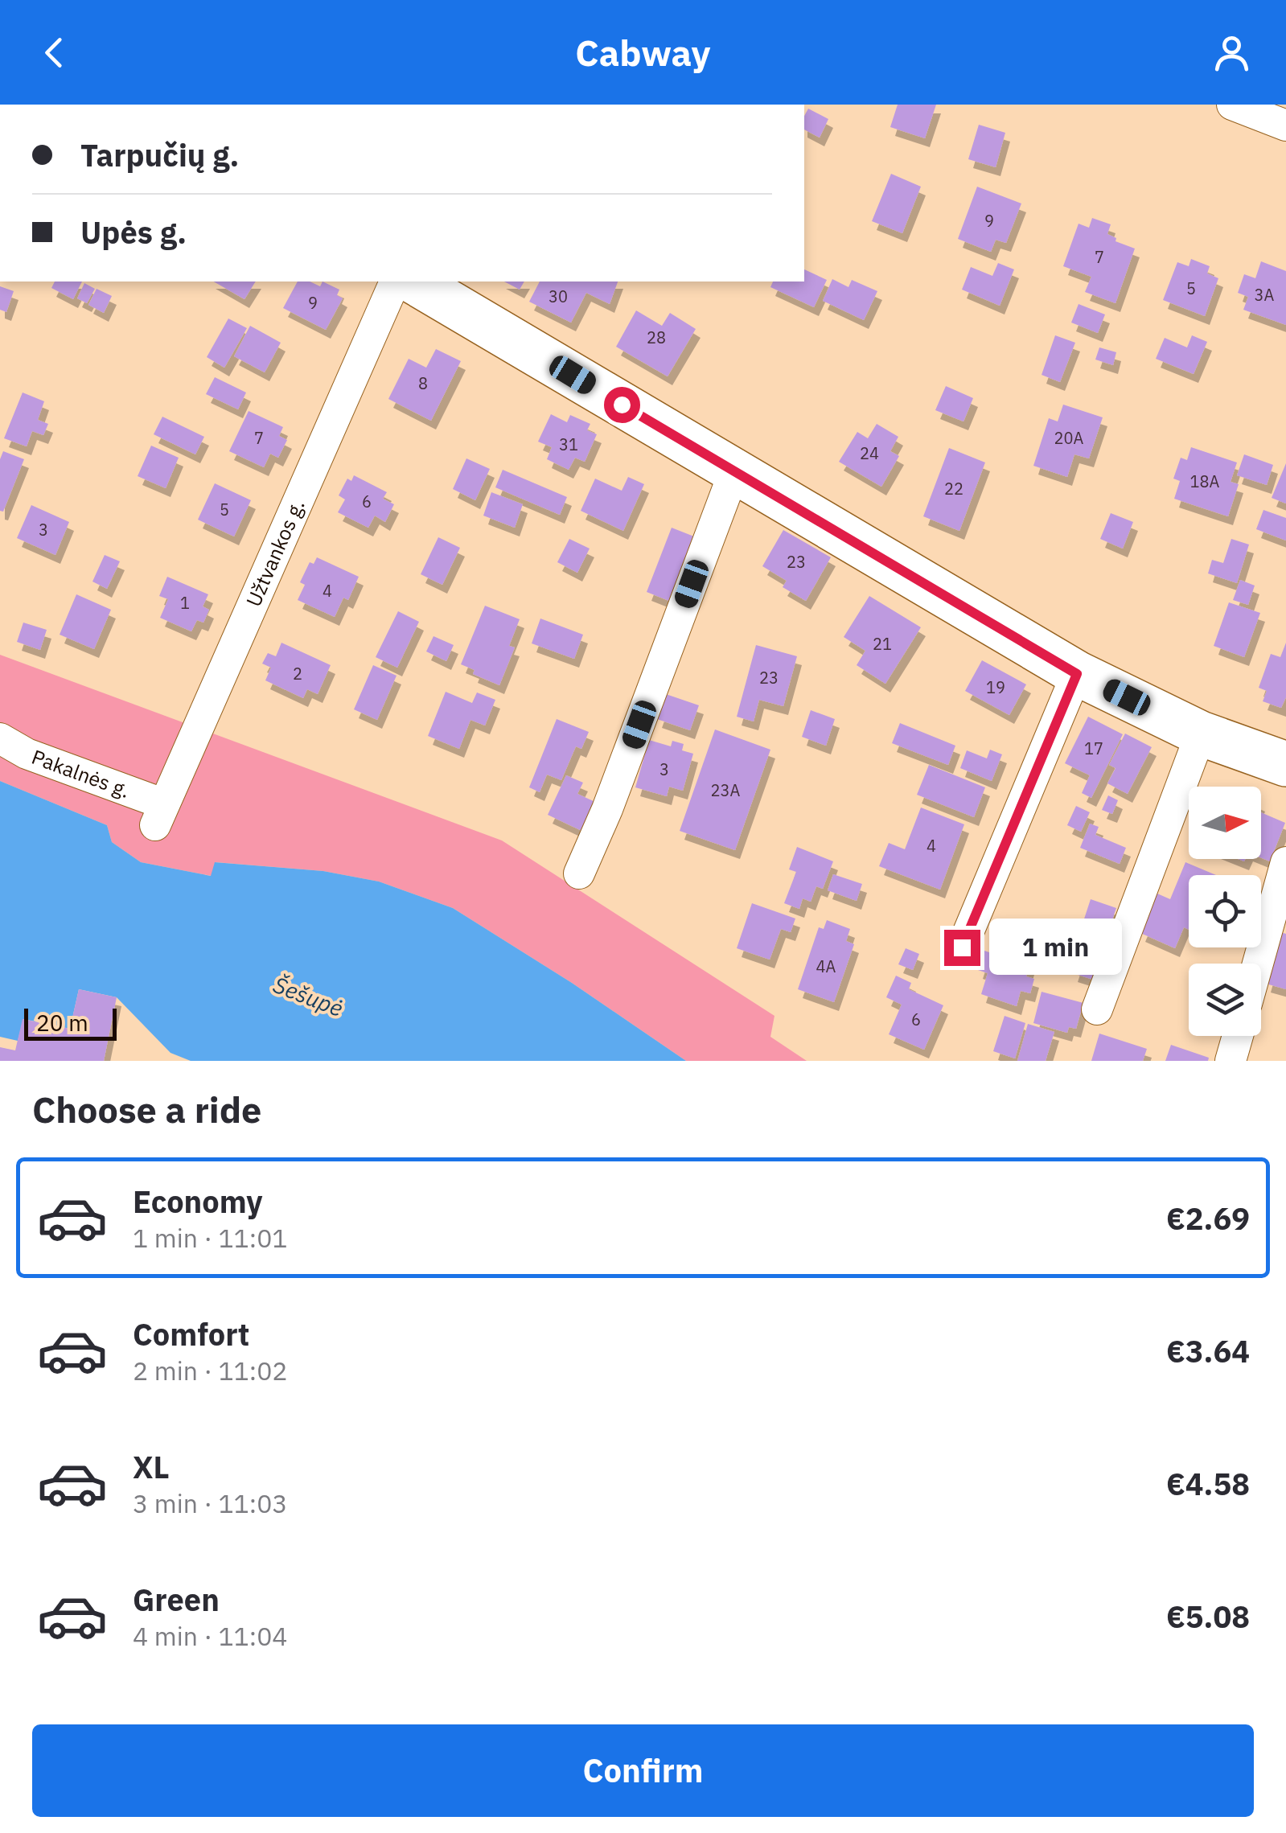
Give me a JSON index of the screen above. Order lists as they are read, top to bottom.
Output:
{
  "streets": {
    "street": ["Užtvankos g.", "Pakalnės g."]
  },
  "crossings": [
    ["Užtvankos g.", "Pakalnės g."]
  ],
  "water": ["Šešupė"],
  "house_numbers": [
    "9",
    "7",
    "5",
    "3A",
    "30",
    "9",
    "28",
    "8",
    "7",
    "20A",
    "31",
    "24",
    "18A",
    "22",
    "6",
    "5",
    "3",
    "23",
    "4",
    "1",
    "21",
    "2",
    "23",
    "19",
    "17",
    "3",
    "23A",
    "4",
    "4A",
    "6"
  ],
  "scale_bar": "20 m",
  "north": "right",
  "page": {
    "header": "Cabway",
    "banner": ["Tarpučių g.", "Upės g."],
    "bubble": "1 min",
    "scale": "20 m",
    "heading": "Choose a ride",
    "list": [
      {
        "name": "Economy",
        "note": "1 min · 11:01",
        "value": "€2.69"
      },
      {
        "name": "Comfort",
        "note": "2 min · 11:02",
        "value": "€3.64"
      },
      {
        "name": "XL",
        "note": "3 min · 11:03",
        "value": "€4.58"
      },
      {
        "name": "Green",
        "note": "4 min · 11:04",
        "value": "€5.08"
      }
    ],
    "buttons": "Confirm"
  }
}
